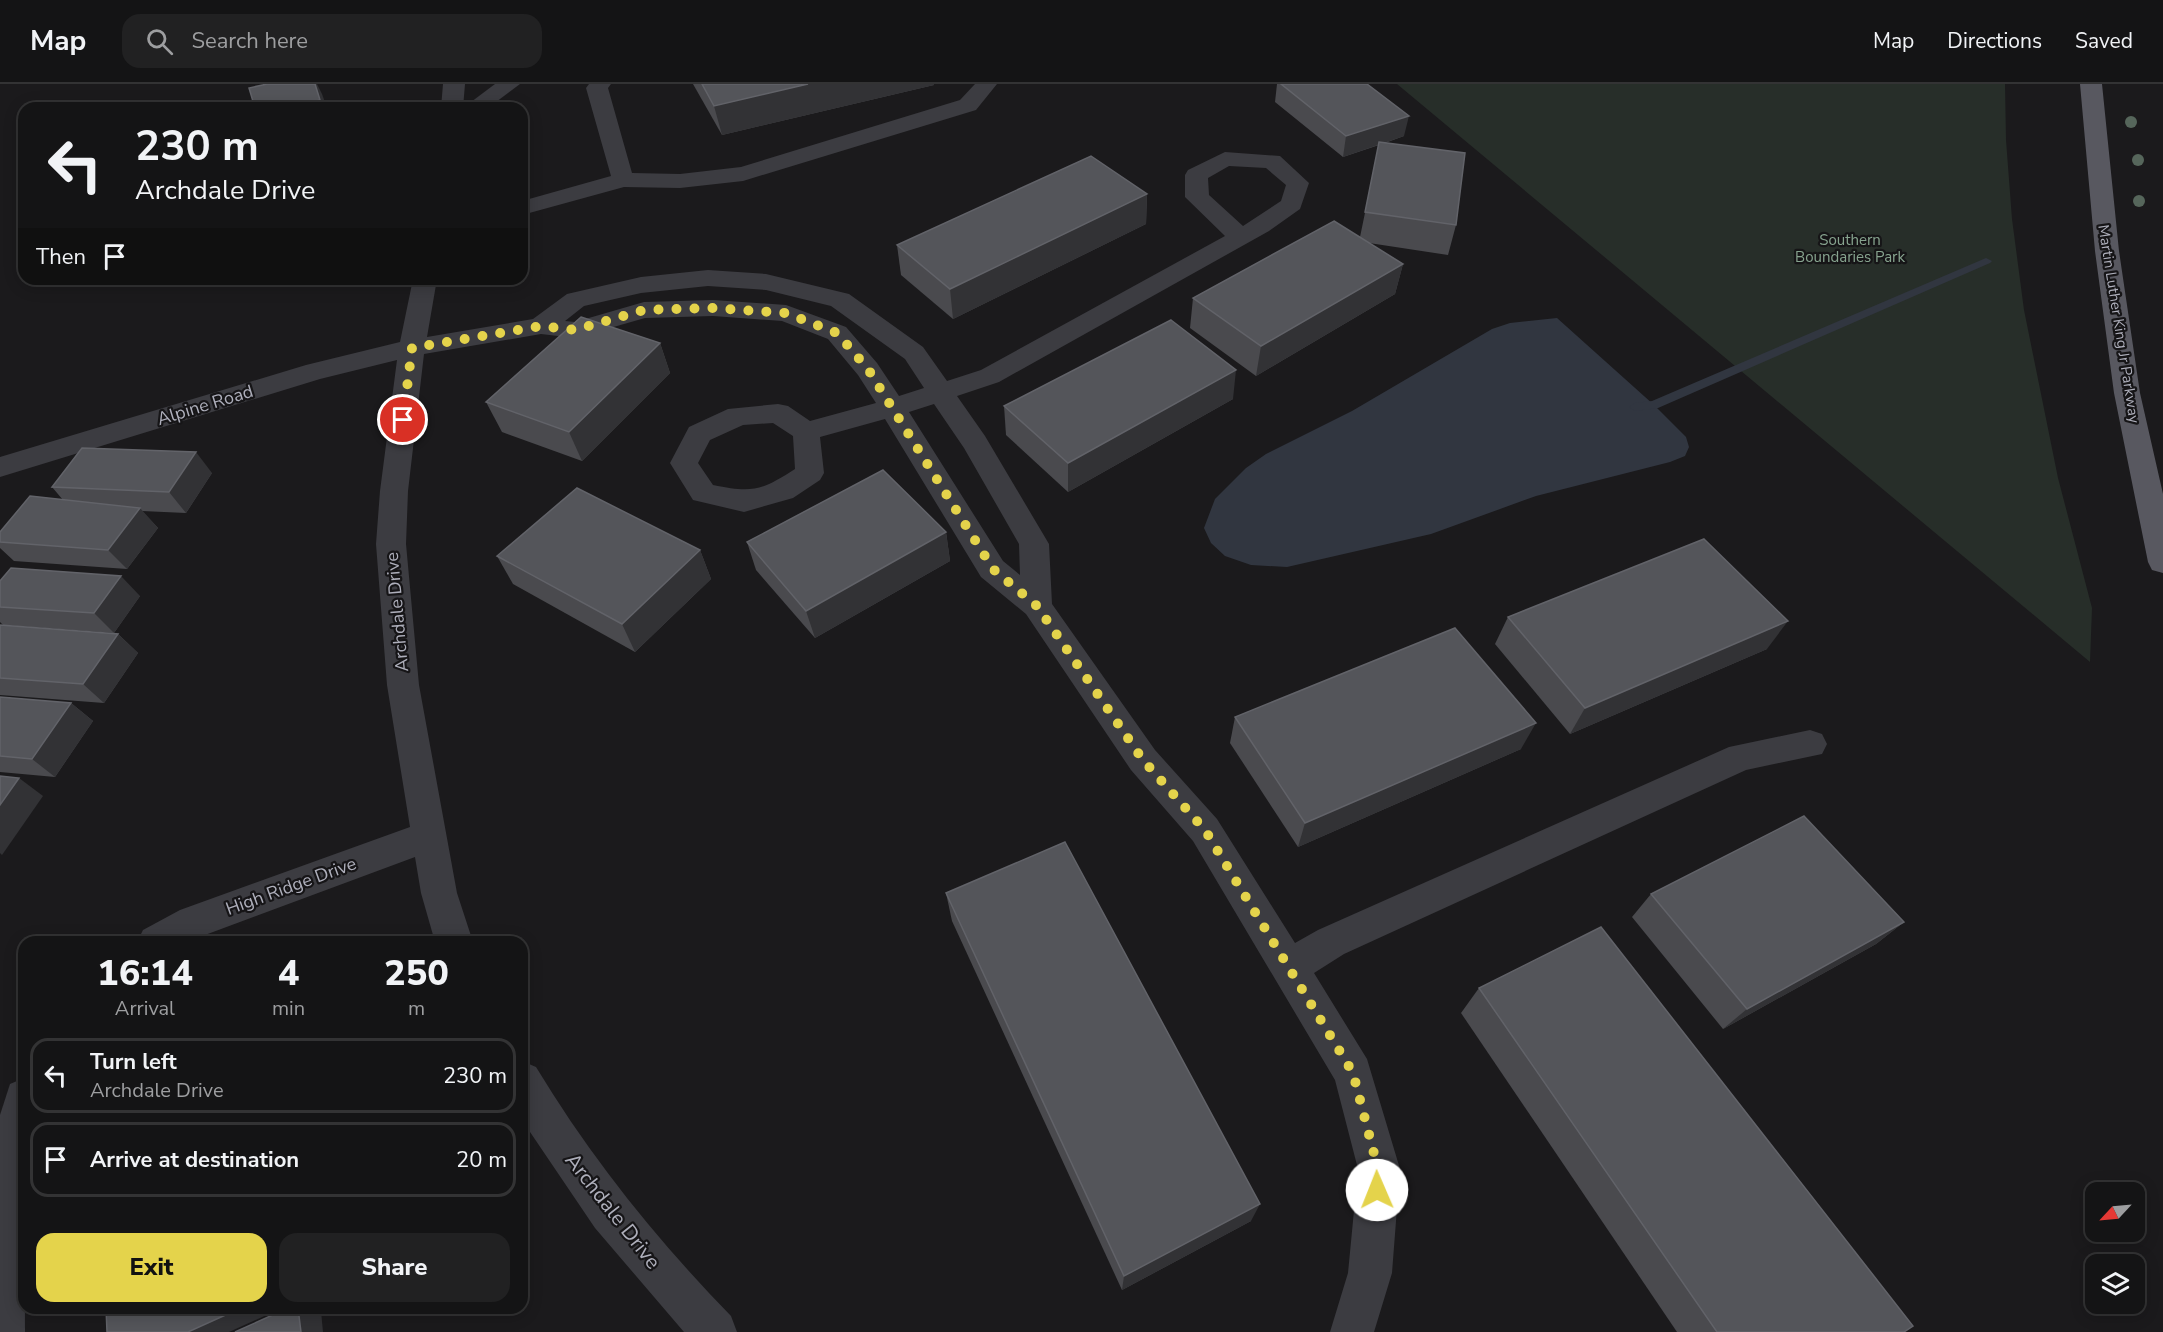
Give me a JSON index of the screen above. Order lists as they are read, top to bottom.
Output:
{
  "streets": {
    "main road": ["Martin Luther King Jr Parkway"],
    "street": ["Alpine Road", "Archdale Drive", "High Ridge Drive"]
  },
  "crossings": [
    ["Alpine Road", "Archdale Drive"],
    ["Archdale Drive", "High Ridge Drive"]
  ],
  "parks": ["Southern Boundaries Park"],
  "north": "bottom left",
  "page": {
    "header": "Map",
    "search": "Search here",
    "nav": ["Map", "Directions", "Saved"],
    "turn": ["230 m", "Archdale Drive"],
    "then": "Then",
    "eta": [
      "16:14",
      "Arrival",
      "4",
      "min",
      "250",
      "m"
    ],
    "list": [
      {
        "name": "Turn left",
        "note": "Archdale Drive",
        "value": "230 m"
      },
      {
        "name": "Arrive at destination",
        "value": "20 m"
      }
    ],
    "buttons": ["Exit", "Share"]
  }
}
